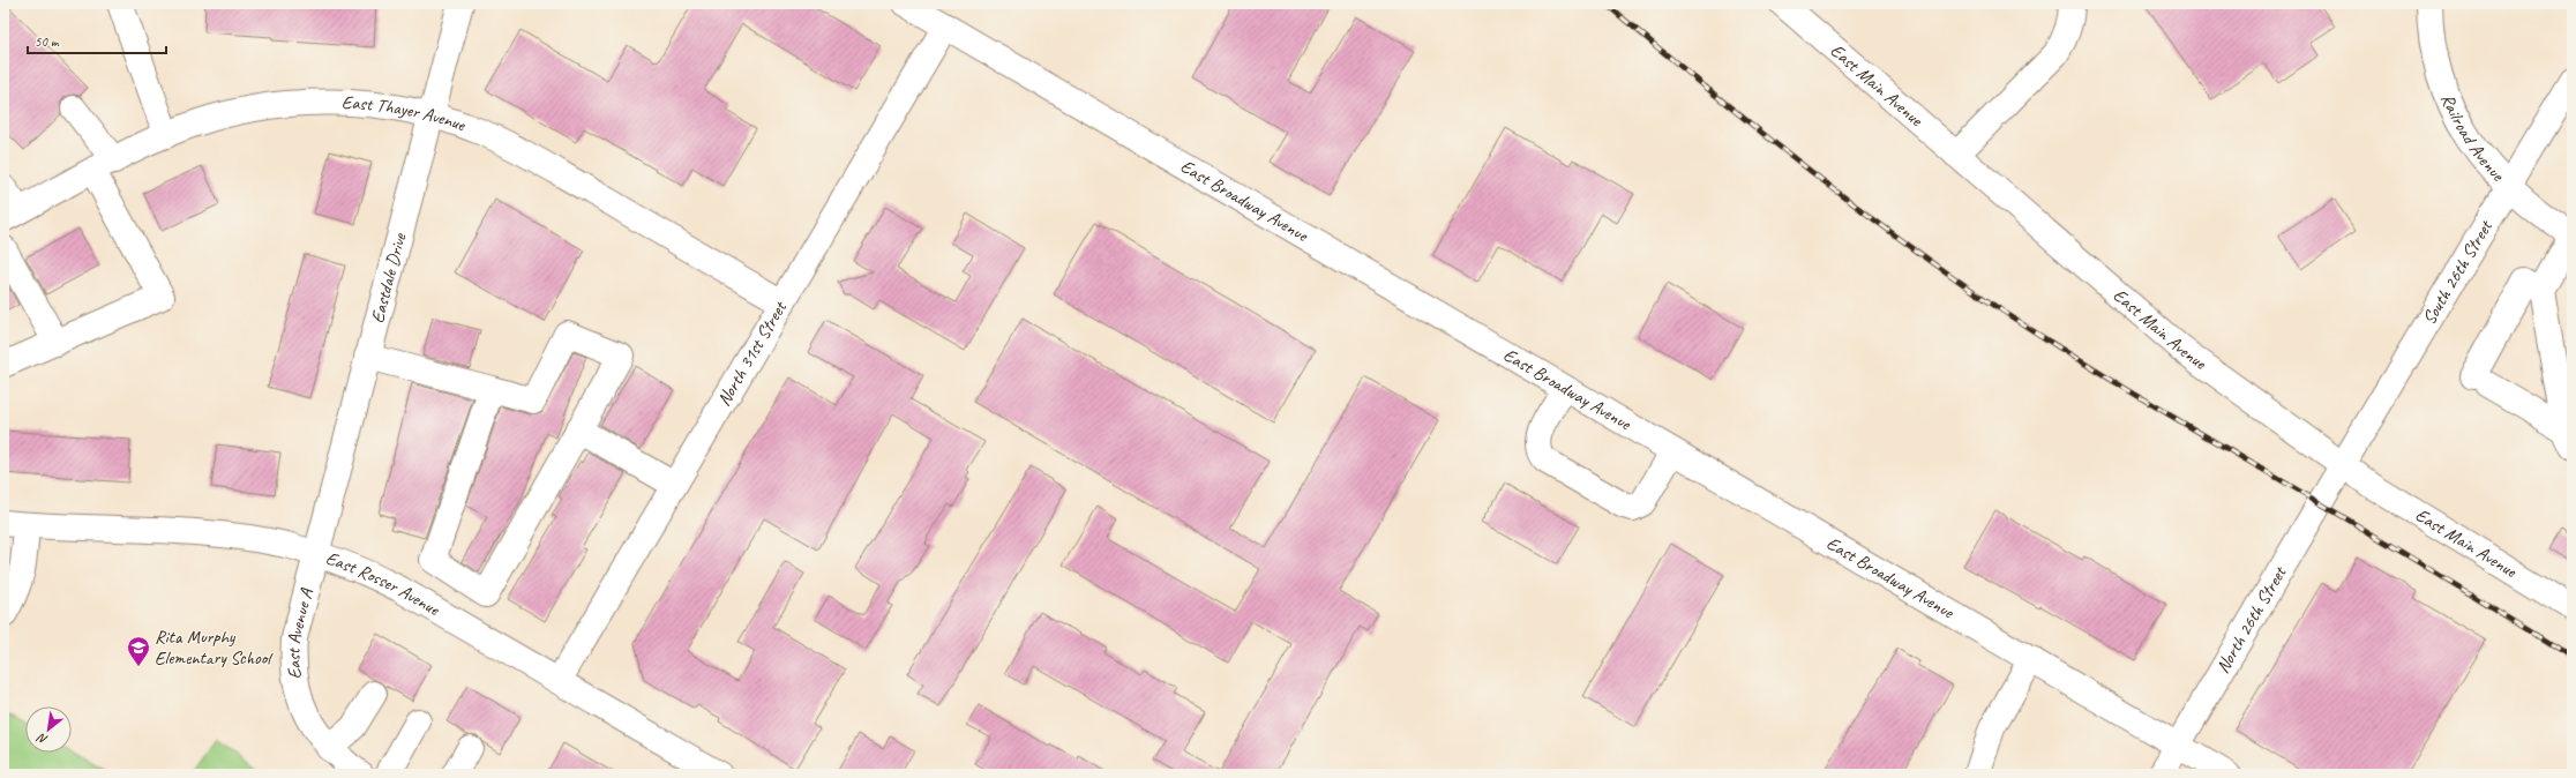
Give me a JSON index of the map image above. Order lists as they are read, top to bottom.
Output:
{
  "streets": {
    "street": [
      "East Main Avenue",
      "East Thayer Avenue",
      "Railroad Avenue",
      "East Broadway Avenue",
      "South 26th Street",
      "Eastdale Drive",
      "North 31st Street",
      "East Rosser Avenue",
      "North 26th Street",
      "East Avenue A"
    ]
  },
  "crossings": [
    ["East Main Avenue", "South 26th Street"],
    ["East Main Avenue", "North 26th Street"],
    ["East Thayer Avenue", "Eastdale Drive"],
    ["East Thayer Avenue", "North 31st Street"],
    ["Railroad Avenue", "South 26th Street"],
    ["East Broadway Avenue", "North 31st Street"],
    ["East Broadway Avenue", "North 26th Street"],
    ["South 26th Street", "North 26th Street"],
    ["Eastdale Drive", "East Rosser Avenue"],
    ["Eastdale Drive", "East Avenue A"],
    ["North 31st Street", "East Rosser Avenue"],
    ["East Rosser Avenue", "East Avenue A"]
  ],
  "places": {
    "school or university": ["Rita Murphy Elementary School"]
  },
  "scale_bar": "50 m",
  "north": "bottom left"
}
